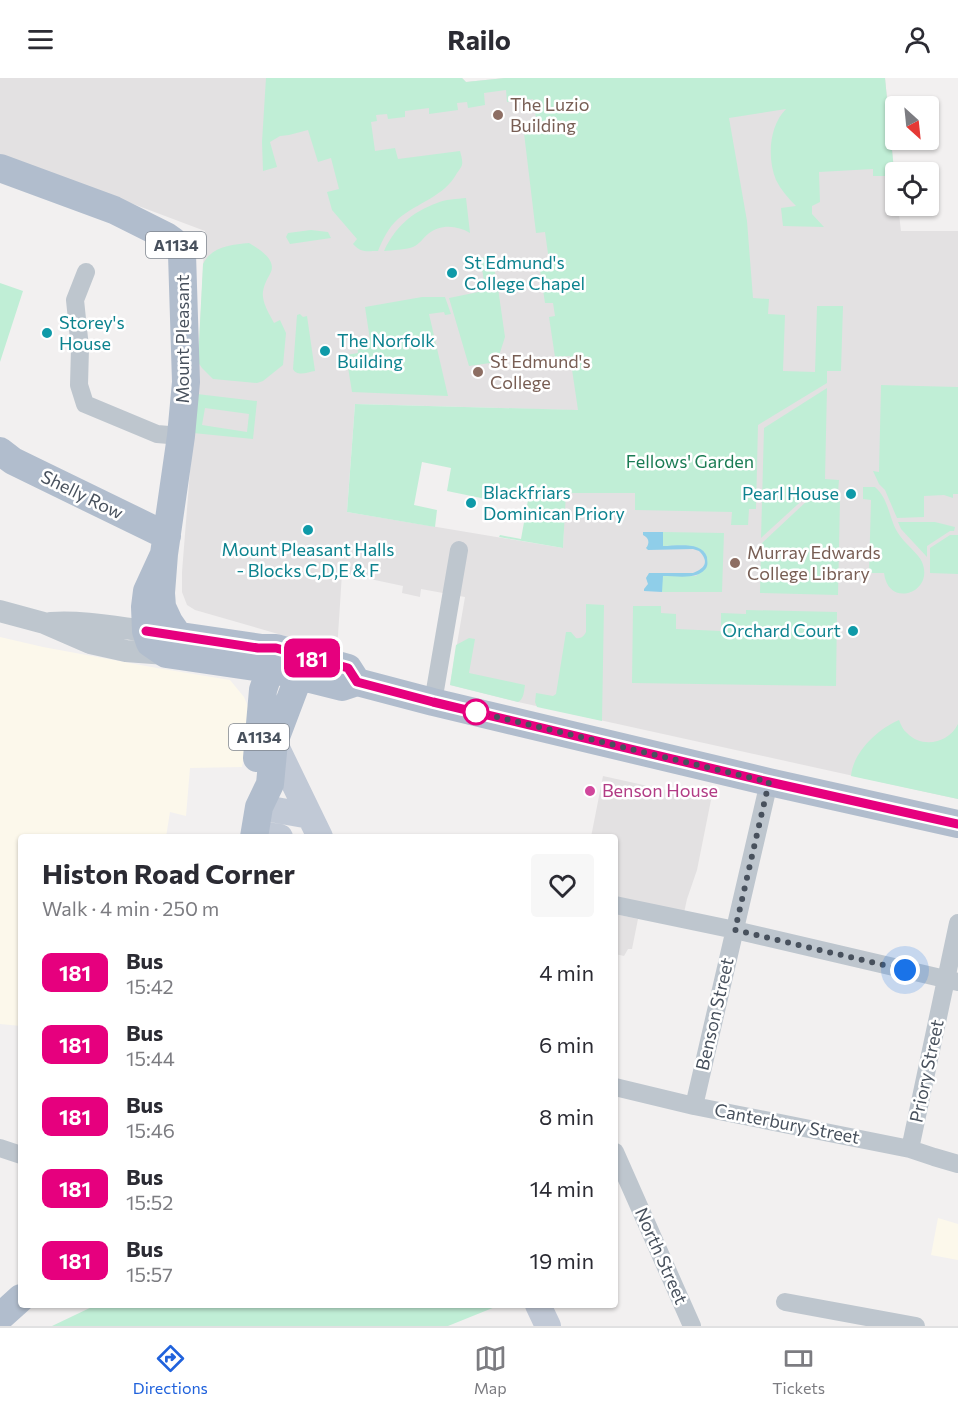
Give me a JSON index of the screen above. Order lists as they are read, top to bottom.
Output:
{
  "streets": {
    "main road": ["A1134", "Mount Pleasant", "Shelly Row"],
    "street": [
      "Benson Street",
      "Priory Street",
      "Canterbury Street",
      "North Street"
    ]
  },
  "crossings": [
    ["Mount Pleasant", "Shelly Row"],
    ["Benson Street", "Canterbury Street"],
    ["Priory Street", "Canterbury Street"]
  ],
  "parks": ["Fellows' Garden"],
  "places": [
    "The Luzio Building",
    "St Edmund's College Chapel",
    "Storey's House",
    "The Norfolk Building",
    "St Edmund's College",
    "Pearl House",
    "Blackfriars Dominican Priory",
    "Mount Pleasant Halls - Blocks C,D,E & F",
    "Murray Edwards College Library",
    "Orchard Court",
    "Benson House"
  ],
  "lines": ["bus line 181"],
  "north": "bottom right",
  "page": {
    "header": "Railo",
    "on_map": "181",
    "heading": ["Histon Road Corner", "Walk · 4 min · 250 m"],
    "list": [
      {
        "mark": "181",
        "name": "Bus",
        "note": "15:42",
        "value": "4 min"
      },
      {
        "mark": "181",
        "name": "Bus",
        "note": "15:44",
        "value": "6 min"
      },
      {
        "mark": "181",
        "name": "Bus",
        "note": "15:46",
        "value": "8 min"
      },
      {
        "mark": "181",
        "name": "Bus",
        "note": "15:52",
        "value": "14 min"
      },
      {
        "mark": "181",
        "name": "Bus",
        "note": "15:57",
        "value": "19 min"
      }
    ],
    "tabs": ["Directions", "Map", "Tickets"]
  }
}
